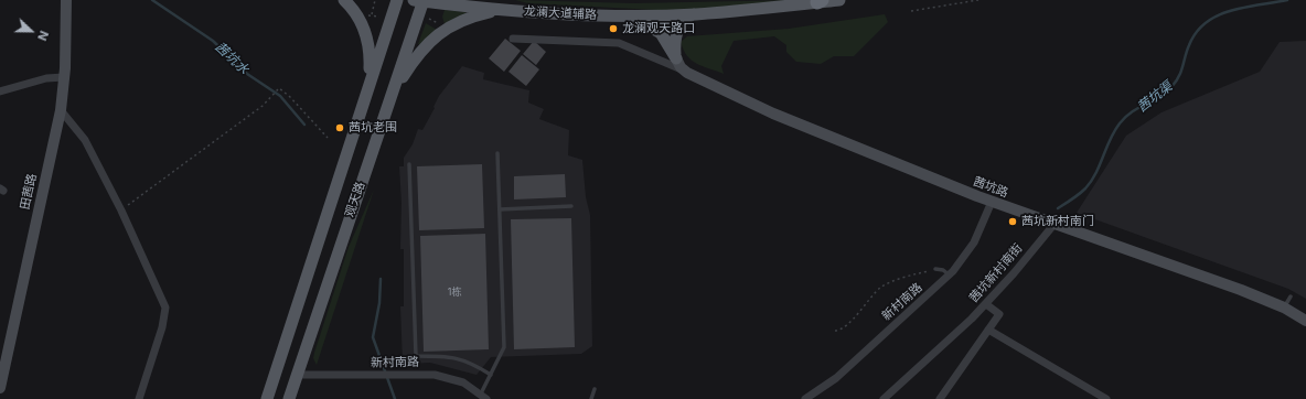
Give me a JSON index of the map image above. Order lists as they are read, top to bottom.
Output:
{
  "streets": {
    "main road": ["龙澜大道辅路", "观天路"],
    "street": [
      "茜坑路",
      "田茜路",
      "茜坑新村南街",
      "新村南路"
    ]
  },
  "crossings": [
    ["龙澜大道辅路", "观天路"],
    ["茜坑路", "茜坑新村南街"],
    ["茜坑路", "新村南路"],
    ["观天路", "新村南路"]
  ],
  "water": ["茜坑水", "茜坑渠"],
  "places": ["龙澜观天路口", "茜坑老围", "茜坑新村南门"],
  "house_numbers": ["1栋"],
  "north": "right"
}
